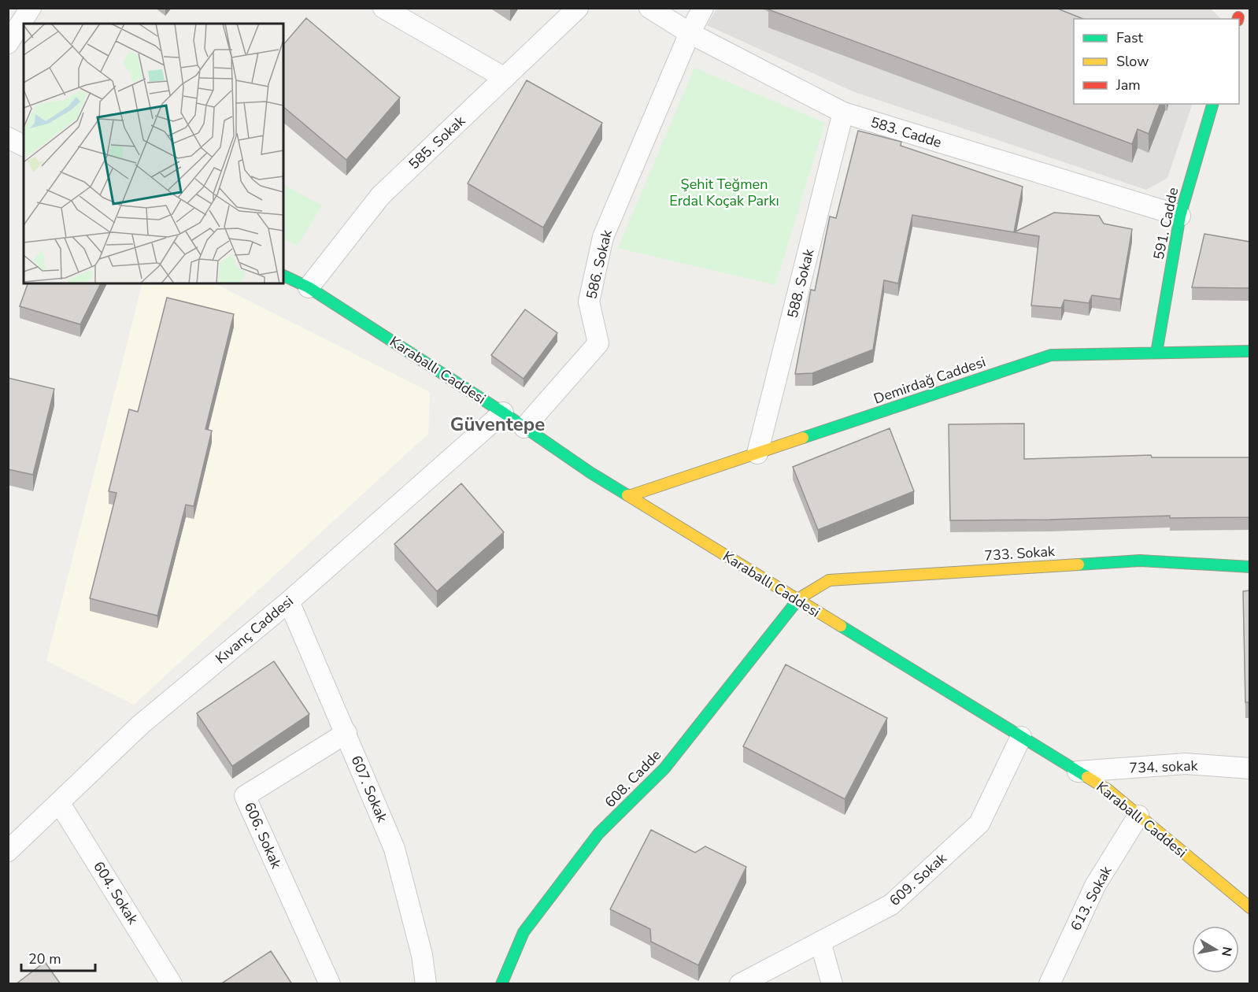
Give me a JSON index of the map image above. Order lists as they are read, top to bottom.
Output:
{
  "streets": {
    "street": [
      "583. Cadde",
      "585. Sokak",
      "591. Cadde",
      "586. Sokak",
      "588. Sokak",
      "Karaballı Caddesi",
      "Demirdağ Caddesi",
      "733. Sokak",
      "Kıvanç Caddesi",
      "734. sokak",
      "608. Cadde",
      "607. Sokak",
      "606. Sokak",
      "609. Sokak",
      "604. Sokak",
      "613. Sokak"
    ]
  },
  "crossings": [
    ["583. Cadde", "591. Cadde"],
    ["583. Cadde", "586. Sokak"],
    ["583. Cadde", "588. Sokak"],
    ["585. Sokak", "Karaballı Caddesi"],
    ["591. Cadde", "Demirdağ Caddesi"],
    ["586. Sokak", "Karaballı Caddesi"],
    ["588. Sokak", "Demirdağ Caddesi"],
    ["Karaballı Caddesi", "Demirdağ Caddesi"],
    ["Karaballı Caddesi", "733. Sokak"],
    ["Karaballı Caddesi", "Kıvanç Caddesi"],
    ["Karaballı Caddesi", "734. sokak"],
    ["Karaballı Caddesi", "608. Cadde"],
    ["Karaballı Caddesi", "609. Sokak"],
    ["Karaballı Caddesi", "613. Sokak"],
    ["733. Sokak", "608. Cadde"],
    ["Kıvanç Caddesi", "607. Sokak"],
    ["Kıvanç Caddesi", "604. Sokak"],
    ["607. Sokak", "606. Sokak"]
  ],
  "districts": ["Güventepe"],
  "parks": ["Şehit Teğmen Erdal Koçak Parkı"],
  "legend": ["Fast", "Slow", "Jam"],
  "scale_bar": "20 m",
  "north": "right"
}
